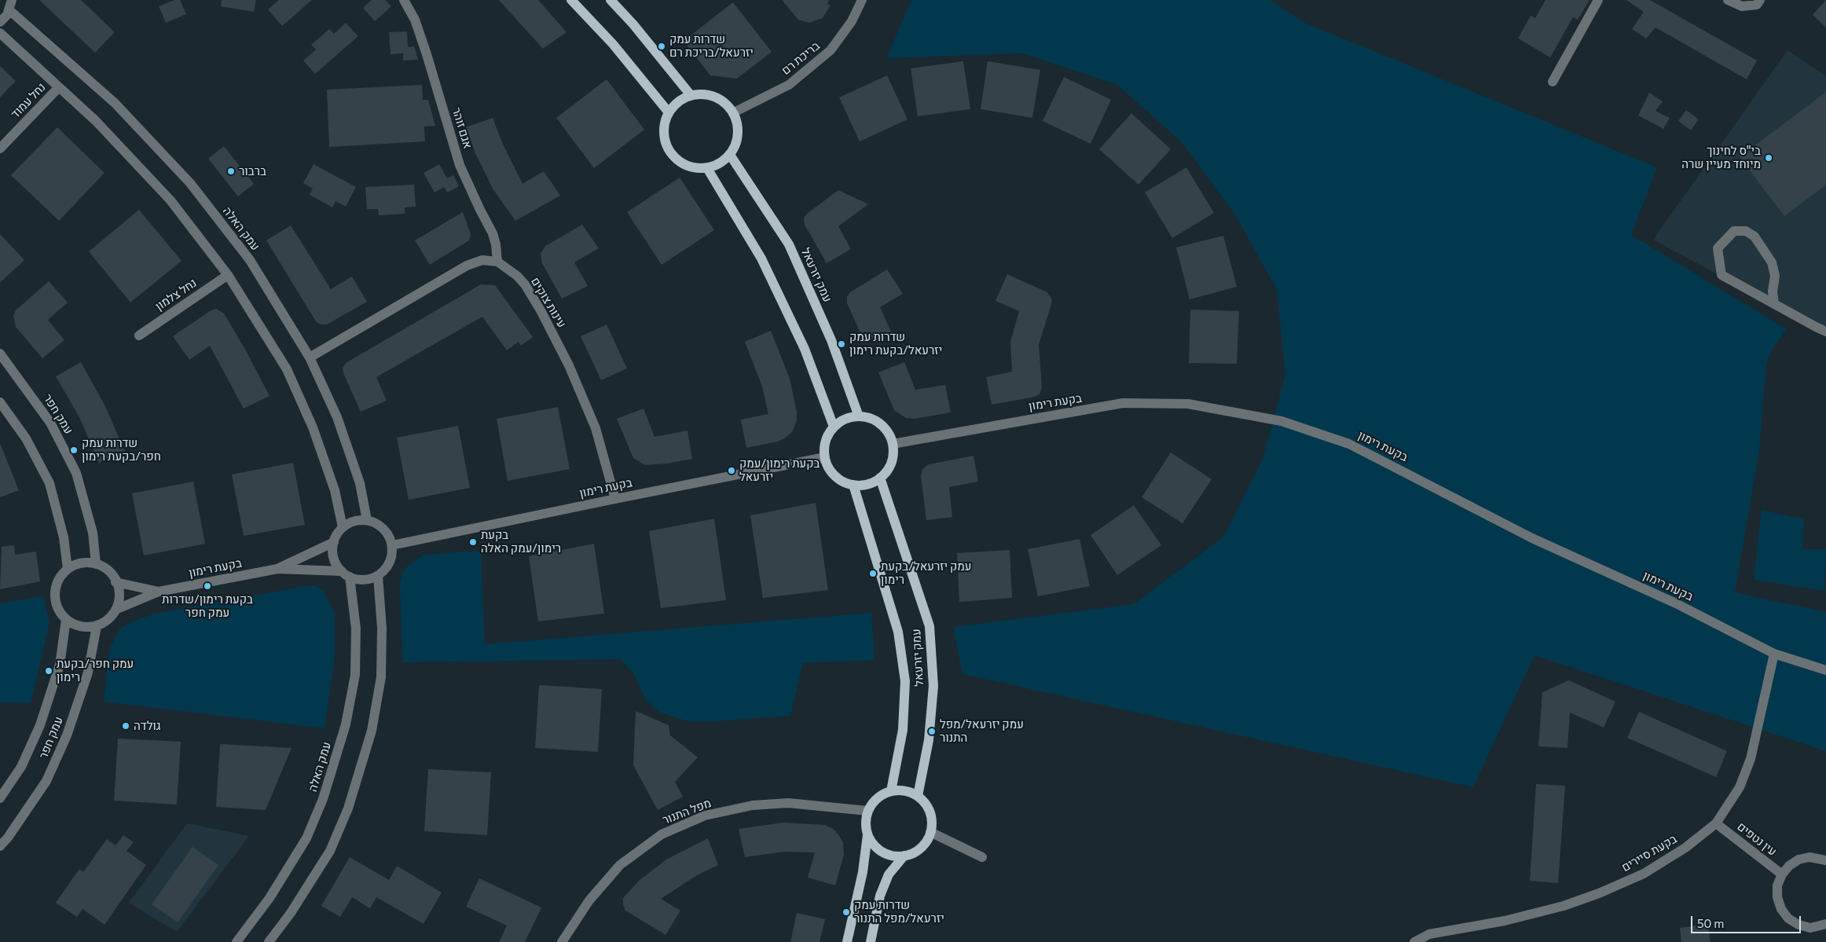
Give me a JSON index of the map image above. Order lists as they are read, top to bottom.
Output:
{
  "streets": {
    "main road": ["עמק יזרעאל"],
    "street": [
      "בריכת רם",
      "נחל עמוד",
      "אגם זוהר",
      "עמק האלה",
      "נחל צלמון",
      "עינות צוקים",
      "בקעת רימון",
      "עמק חפר",
      "מפל התנור",
      "עין נטפים",
      "בקעת סיירים"
    ]
  },
  "crossings": [
    ["בריכת רם", "עמק יזרעאל"],
    ["אגם זוהר", "עינות צוקים"],
    ["עמק האלה", "בקעת רימון"],
    ["עמק יזרעאל", "בקעת רימון"],
    ["עמק יזרעאל", "מפל התנור"],
    ["עינות צוקים", "בקעת רימון"],
    ["בקעת רימון", "עמק חפר"],
    ["בקעת רימון", "בקעת סיירים"],
    ["עין נטפים", "בקעת סיירים"]
  ],
  "places": [
    "שדרות עמק יזרעאל/בריכת רם",
    "בי\"ס לחינוך מיוחד מעיין שרה",
    "ברבור",
    "שדרות עמק יזרעאל/בקעת רימון",
    "שדרות עמק חפר/בקעת רימון",
    "בקעת רימון/עמק יזרעאל",
    "בקעת רימון/עמק האלה",
    "עמק יזרעאל/בקעת רימון",
    "בקעת רימון/שדרות עמק חפר",
    "עמק חפר/בקעת רימון",
    "גולדה",
    "עמק יזרעאל/מפל התנור",
    "שדרות עמק יזרעאל/מפל התנור"
  ],
  "scale_bar": "50 m"
}
